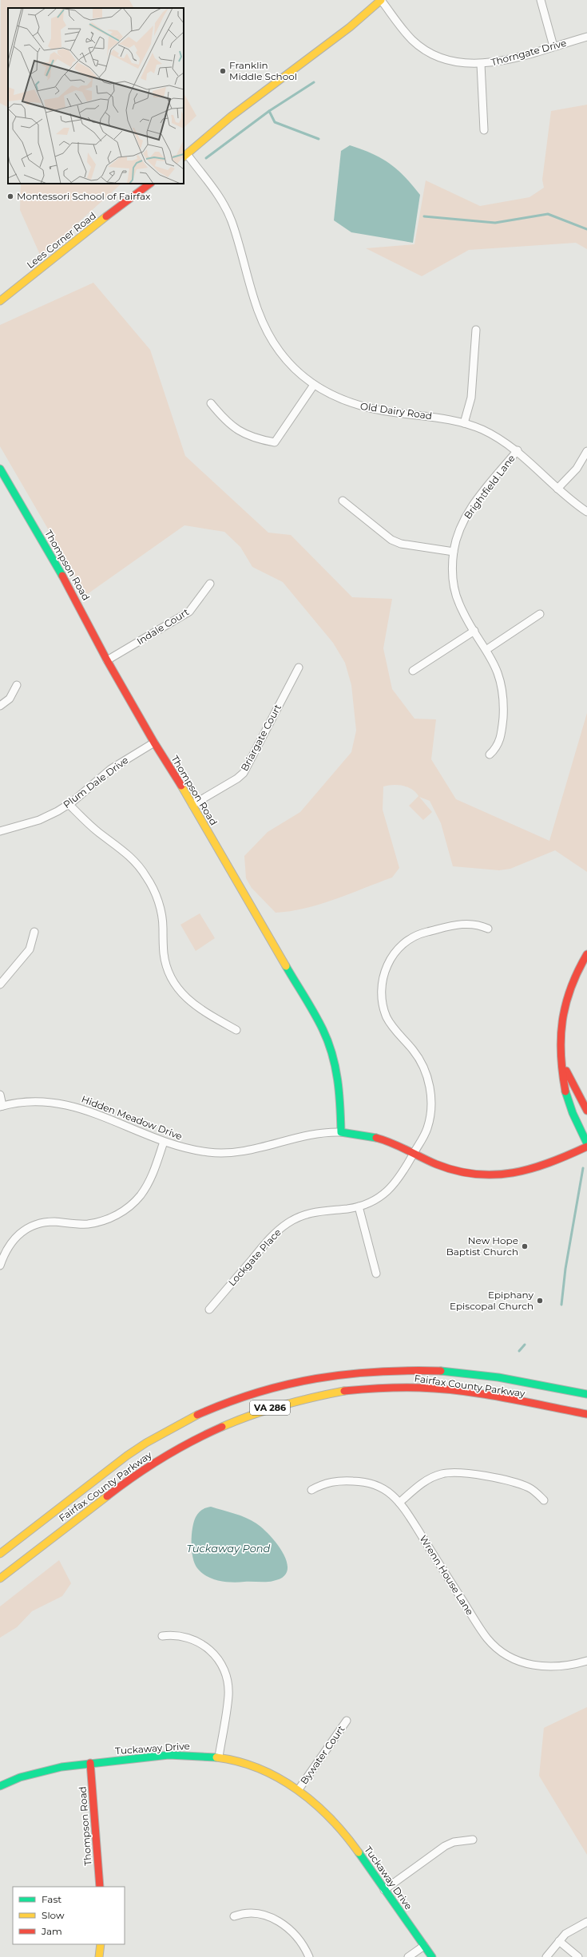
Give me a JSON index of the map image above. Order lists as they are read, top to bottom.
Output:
{
  "streets": {
    "main road": [
      "Lees Corner Road",
      "Thompson Road",
      "Hidden Meadow Drive",
      "Fairfax County Parkway",
      "VA 286",
      "Tuckaway Drive"
    ],
    "street": [
      "Thorngate Drive",
      "Old Dairy Road",
      "Brightfield Lane",
      "Indale Court",
      "Briargate Court",
      "Plum Dale Drive",
      "Lockgate Place",
      "Wrenn House Lane",
      "Bywater Court"
    ]
  },
  "crossings": [
    ["Old Dairy Road", "Brightfield Lane"],
    ["Thompson Road", "Indale Court"],
    ["Thompson Road", "Briargate Court"],
    ["Thompson Road", "Plum Dale Drive"],
    ["Thompson Road", "Hidden Meadow Drive"],
    ["Thompson Road", "Tuckaway Drive"],
    ["Hidden Meadow Drive", "Lockgate Place"],
    ["Tuckaway Drive", "Bywater Court"]
  ],
  "water": ["Tuckaway Pond"],
  "places": [
    "Franklin Middle School",
    "Montessori School of Fairfax",
    "New Hope Baptist Church",
    "Epiphany Episcopal Church"
  ],
  "legend": ["Fast", "Slow", "Jam"]
}
